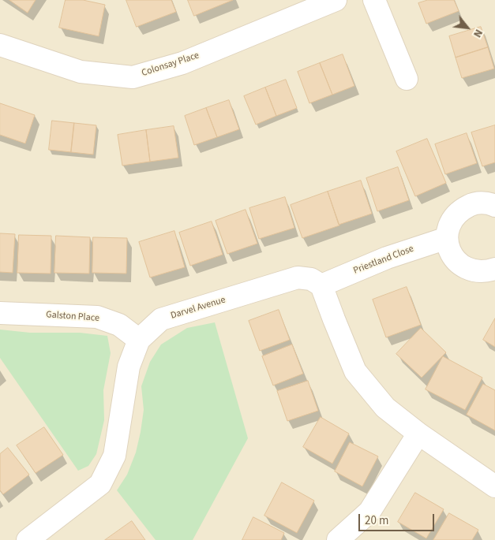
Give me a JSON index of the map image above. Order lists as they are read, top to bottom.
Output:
{
  "streets": {
    "street": [
      "Colonsay Place",
      "Priestland Close",
      "Darvel Avenue",
      "Galston Place"
    ]
  },
  "crossings": [
    ["Priestland Close", "Darvel Avenue"],
    ["Darvel Avenue", "Galston Place"]
  ],
  "scale_bar": "20 m",
  "north": "bottom right"
}
